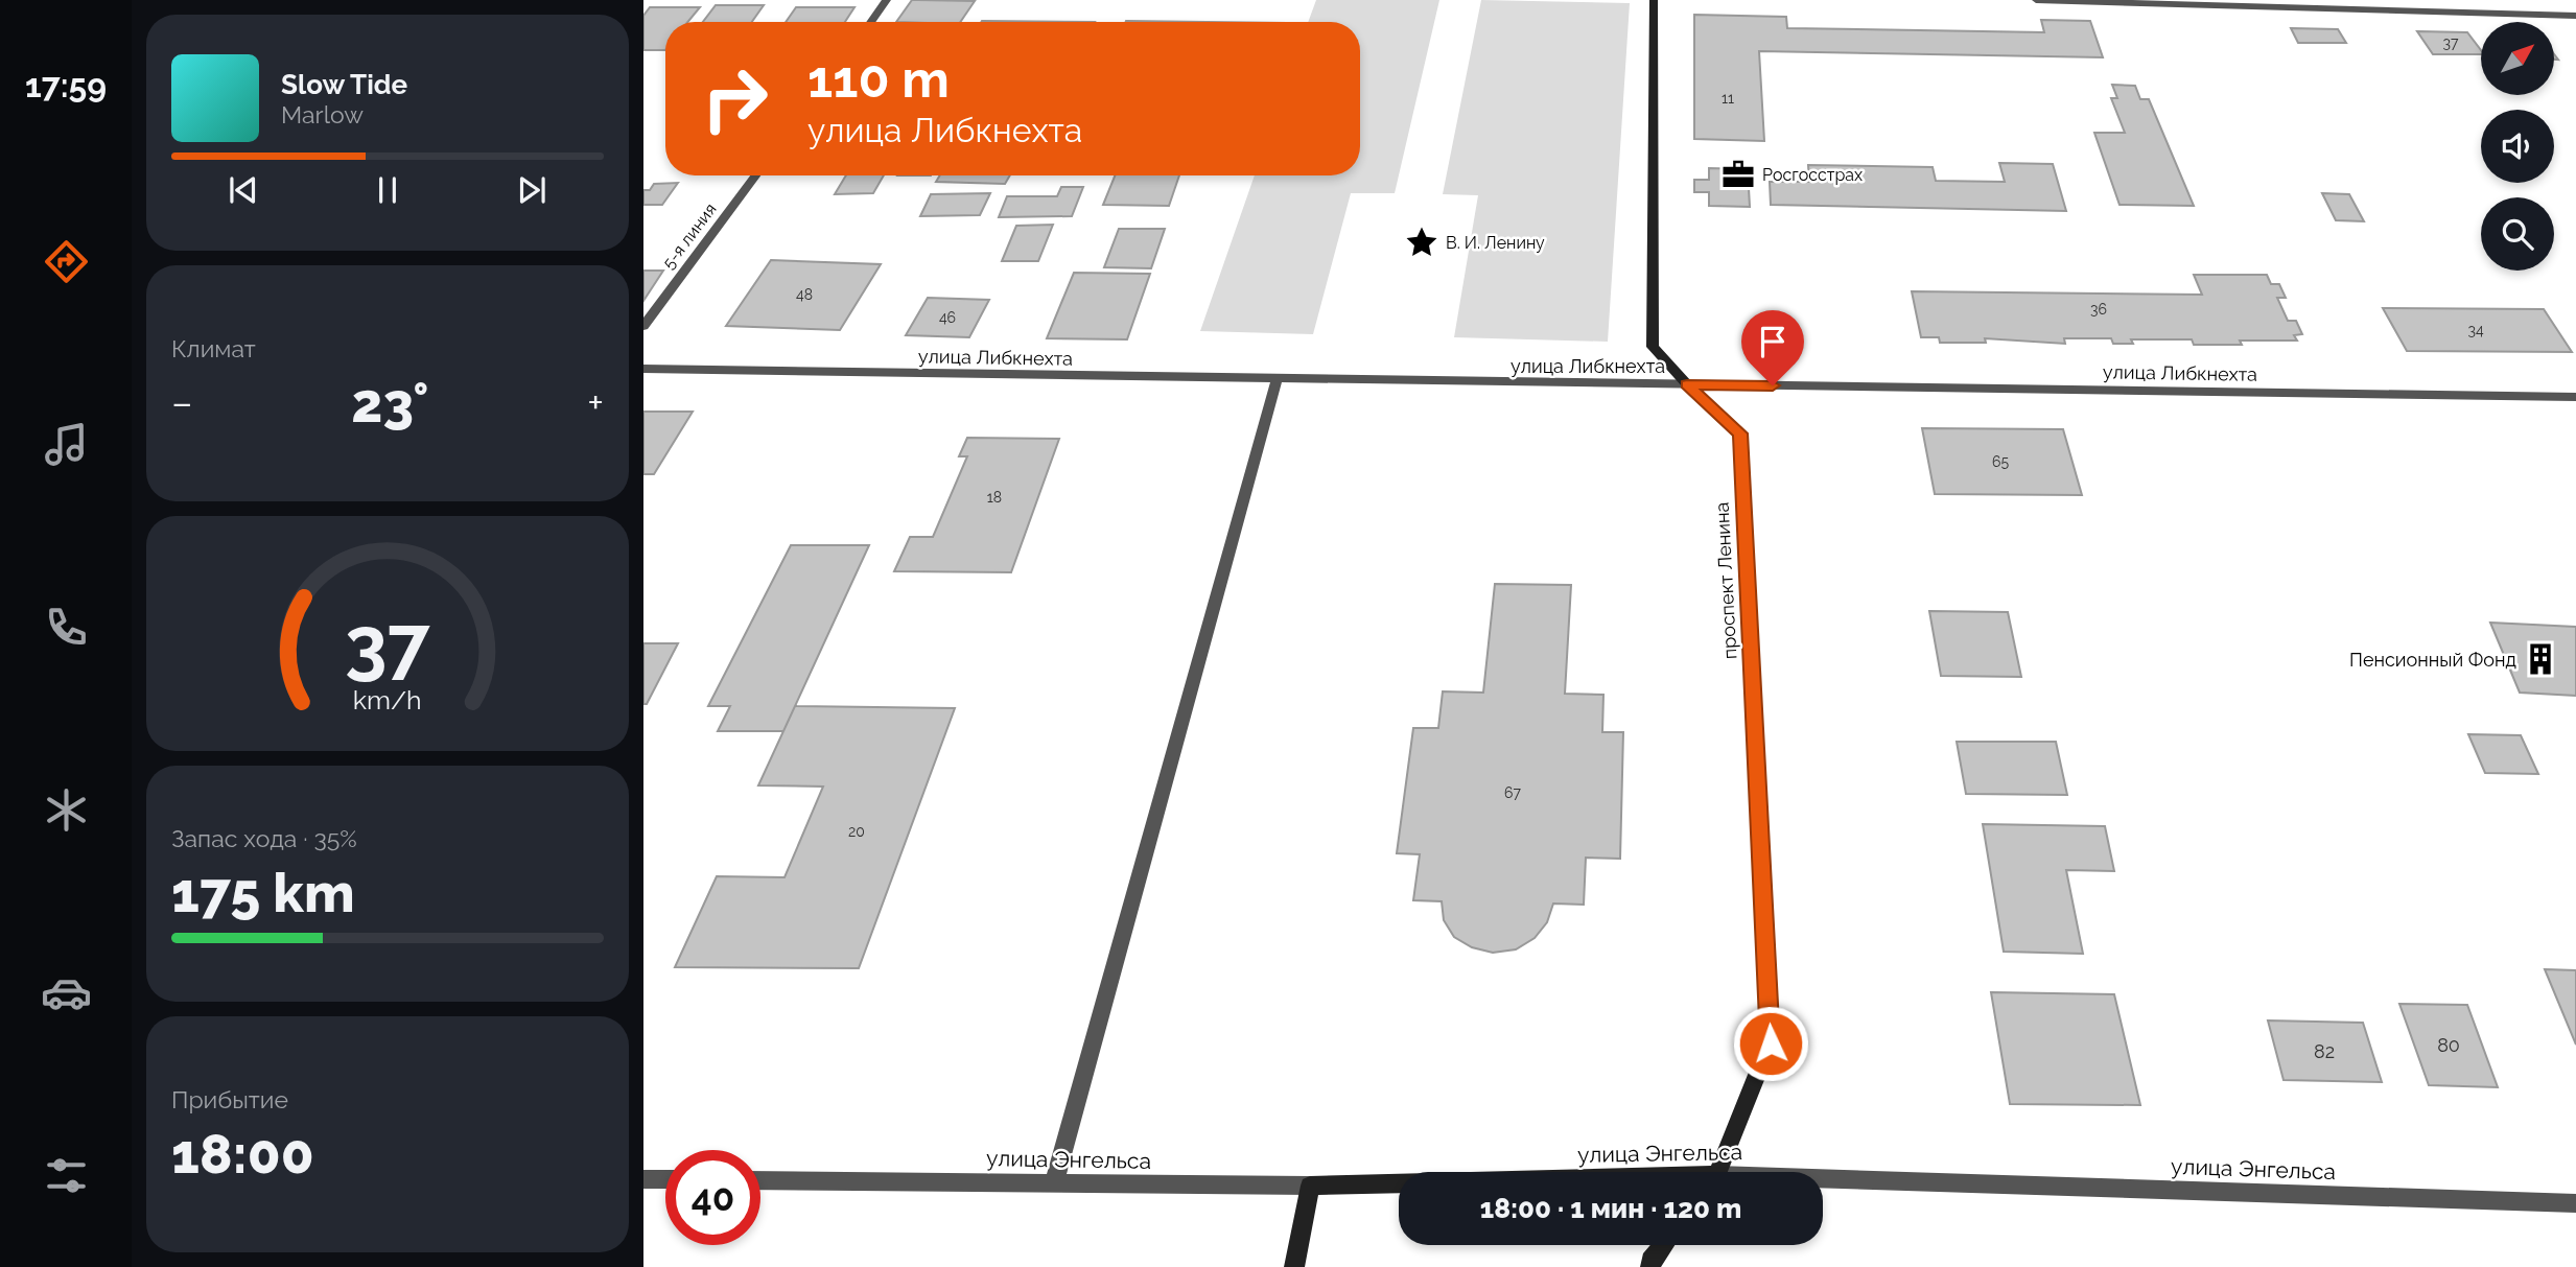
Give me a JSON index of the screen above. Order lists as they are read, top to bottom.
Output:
{
  "streets": {
    "street": [
      "5-я линия",
      "улица Либкнехта",
      "проспект Ленина",
      "улица Энгельса"
    ]
  },
  "crossings": [
    ["улица Либкнехта", "проспект Ленина"]
  ],
  "places": {
    "office": ["Росгосстрах"],
    "place": ["В. И. Ленину"],
    "building": ["Пенсионный Фонд"]
  },
  "house_numbers": [
    "37",
    "11",
    "48",
    "36",
    "46",
    "34",
    "65",
    "18",
    "67",
    "20",
    "80",
    "82"
  ],
  "north": "top right",
  "page": {
    "tabs": "17:59",
    "turn": ["110 m", "улица Либкнехта"],
    "song": ["Slow Tide", "Marlow"],
    "tile": [
      "Климат",
      ["Запас хода · 35%", "175 km"],
      ["Прибытие", "18:00"]
    ],
    "heat": ["−", "23°", "+"],
    "limit": "40",
    "trip": "18:00 · 1 мин · 120 m",
    "gauge": ["37", "km/h"]
  }
}
